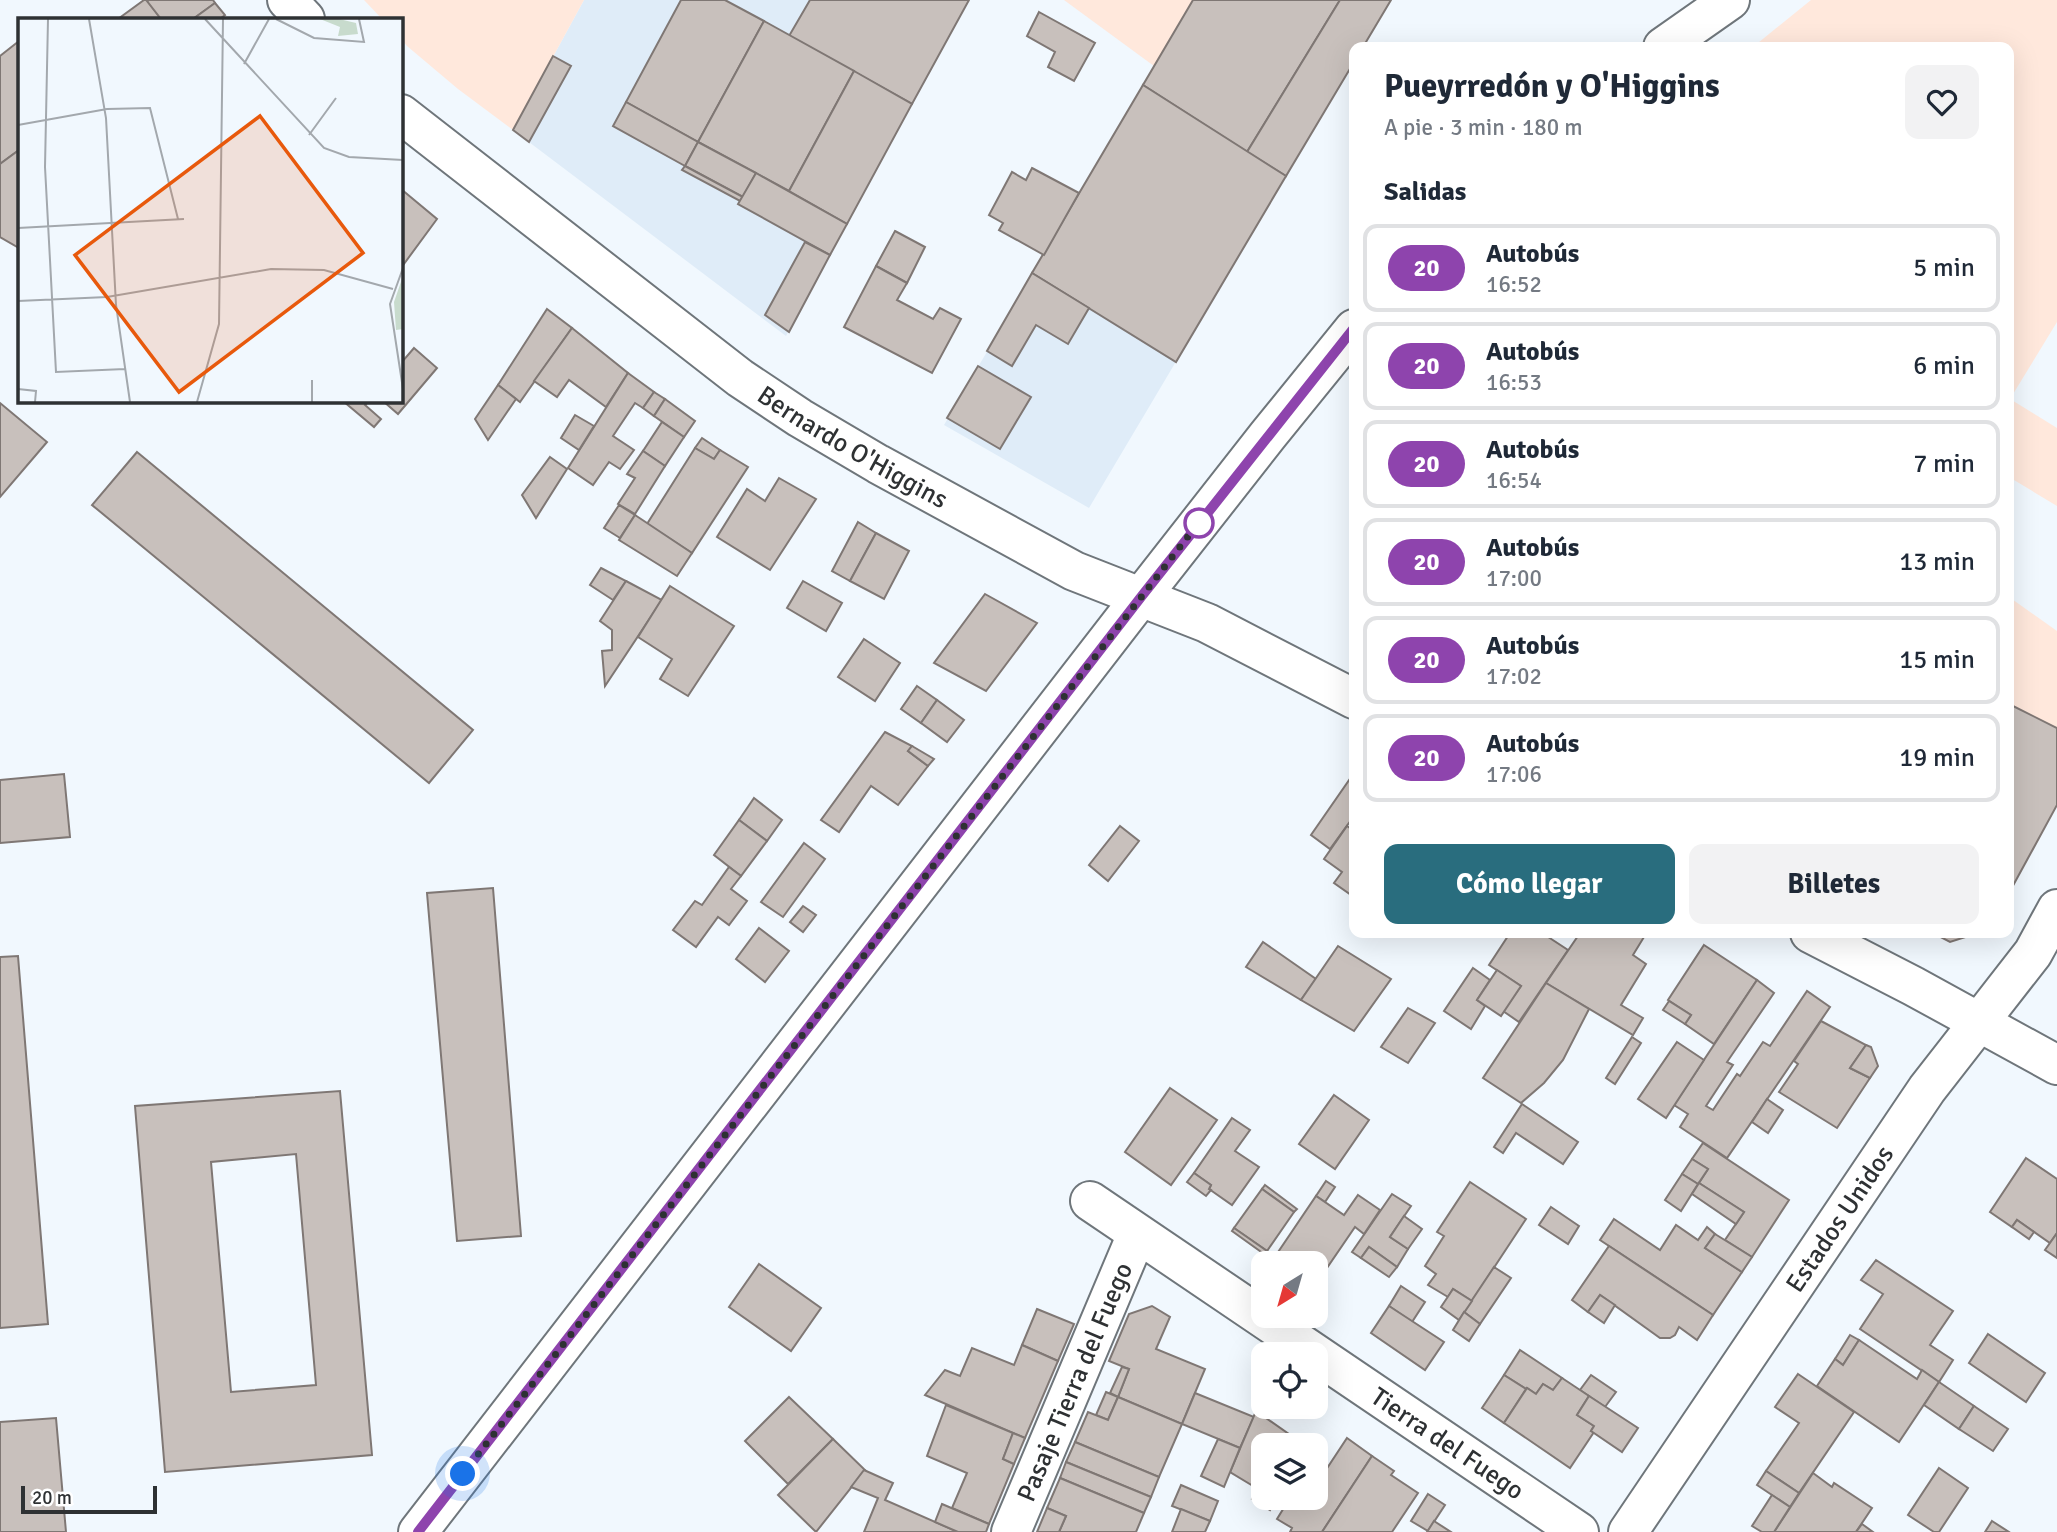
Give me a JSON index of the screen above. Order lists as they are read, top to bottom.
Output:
{
  "streets": {
    "street": [
      "Bernardo O'Higgins",
      "Estados Unidos",
      "Pasaje Tierra del Fuego",
      "Tierra del Fuego"
    ]
  },
  "crossings": [
    ["Pasaje Tierra del Fuego", "Tierra del Fuego"]
  ],
  "lines": ["bus line 20"],
  "scale_bar": "20 m",
  "north": "bottom left",
  "page": {
    "heading": [
      ["Pueyrredón y O'Higgins", "A pie · 3 min · 180 m"],
      "Salidas"
    ],
    "list": [
      {
        "mark": "20",
        "name": "Autobús",
        "note": "16:52",
        "value": "5 min"
      },
      {
        "mark": "20",
        "name": "Autobús",
        "note": "16:53",
        "value": "6 min"
      },
      {
        "mark": "20",
        "name": "Autobús",
        "note": "16:54",
        "value": "7 min"
      },
      {
        "mark": "20",
        "name": "Autobús",
        "note": "17:00",
        "value": "13 min"
      },
      {
        "mark": "20",
        "name": "Autobús",
        "note": "17:02",
        "value": "15 min"
      },
      {
        "mark": "20",
        "name": "Autobús",
        "note": "17:06",
        "value": "19 min"
      }
    ],
    "buttons": ["Cómo llegar", "Billetes"],
    "scale": "20 m"
  }
}
